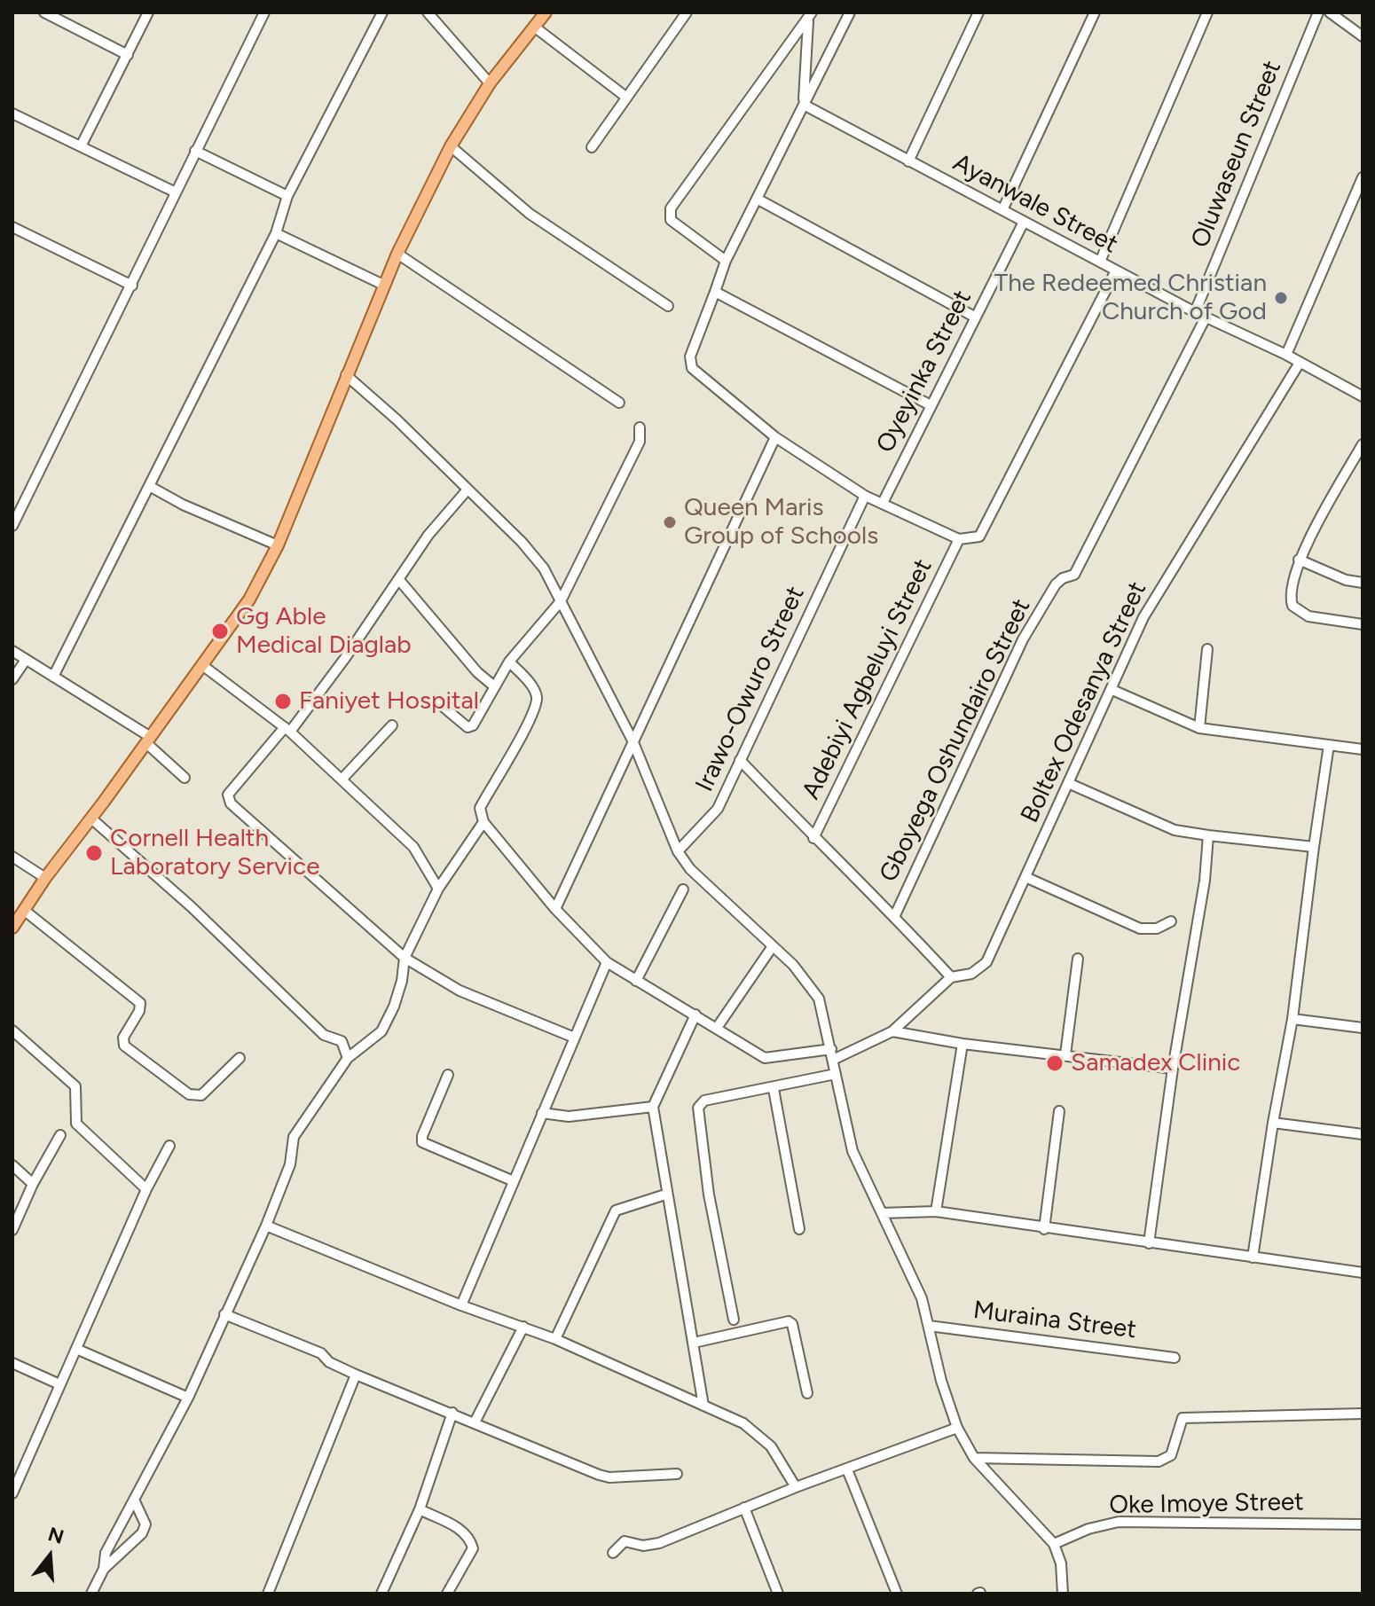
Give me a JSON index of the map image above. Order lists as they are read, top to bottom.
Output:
{
  "streets": {
    "street": [
      "Oluwaseun Street",
      "Ayanwale Street",
      "Oyeyinka Street",
      "Adebiyi Agbeluyi Street",
      "Irawo-Owuro Street",
      "Boltex Odesanya Street",
      "Gboyega Oshundairo Street",
      "Muraina Street",
      "Oke Imoye Street"
    ]
  },
  "crossings": [
    ["Oluwaseun Street", "Ayanwale Street"],
    ["Ayanwale Street", "Oyeyinka Street"],
    ["Ayanwale Street", "Boltex Odesanya Street"],
    ["Ayanwale Street", "Gboyega Oshundairo Street"]
  ],
  "places": [
    "The Redeemed Christian Church of God",
    "Queen Maris Group of Schools",
    "Gg Able Medical Diaglab",
    "Faniyet Hospital",
    "Cornell Health Laboratory Service",
    "Samadex Clinic"
  ],
  "north": "top"
}
